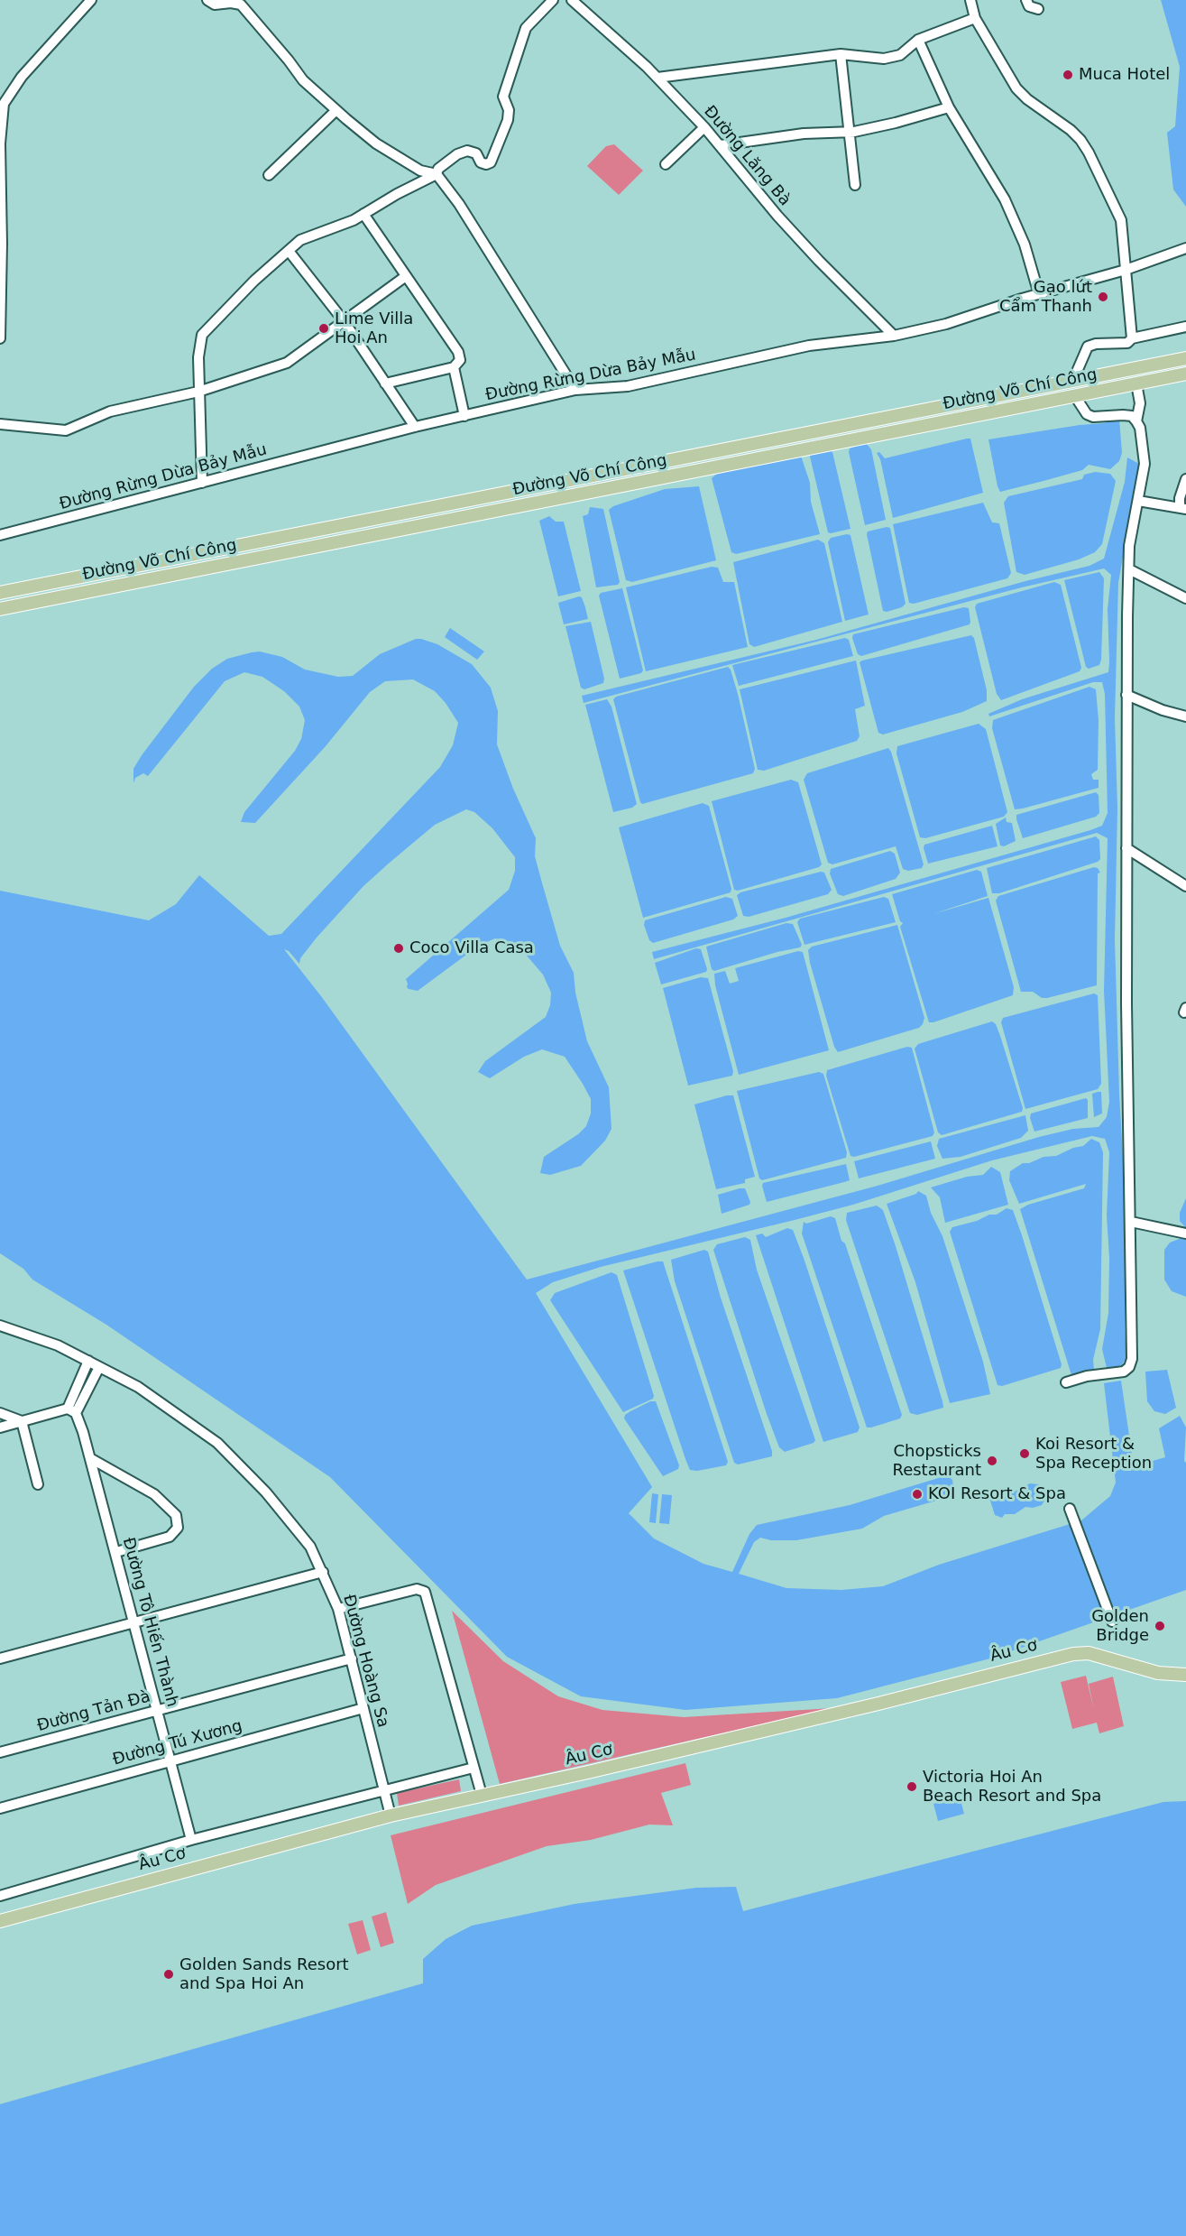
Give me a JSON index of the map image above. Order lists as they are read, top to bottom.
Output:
{
  "streets": {
    "main road": ["Đường Võ Chí Công", "Âu Cơ"],
    "street": [
      "Đường Lăng Bà",
      "Đường Rừng Dừa Bảy Mẫu",
      "Đường Tô Hiến Thành",
      "Đường Hoàng Sa",
      "Đường Tản Đà",
      "Đường Tú Xương"
    ]
  },
  "crossings": [
    ["Đường Lăng Bà", "Đường Rừng Dừa Bảy Mẫu"],
    ["Đường Tô Hiến Thành", "Đường Tản Đà"],
    ["Đường Tô Hiến Thành", "Đường Tú Xương"],
    ["Âu Cơ", "Đường Hoàng Sa"],
    ["Đường Hoàng Sa", "Đường Tản Đà"],
    ["Đường Hoàng Sa", "Đường Tú Xương"]
  ],
  "places": [
    "Muca Hotel",
    "Gạo lứt Cẩm Thanh",
    "Lime Villa Hoi An",
    "Coco Villa Casa",
    "Koi Resort & Spa Reception",
    "Chopsticks Restaurant",
    "KOI Resort & Spa",
    "Golden Bridge",
    "Victoria Hoi An Beach Resort and Spa",
    "Golden Sands Resort and Spa Hoi An"
  ]
}
